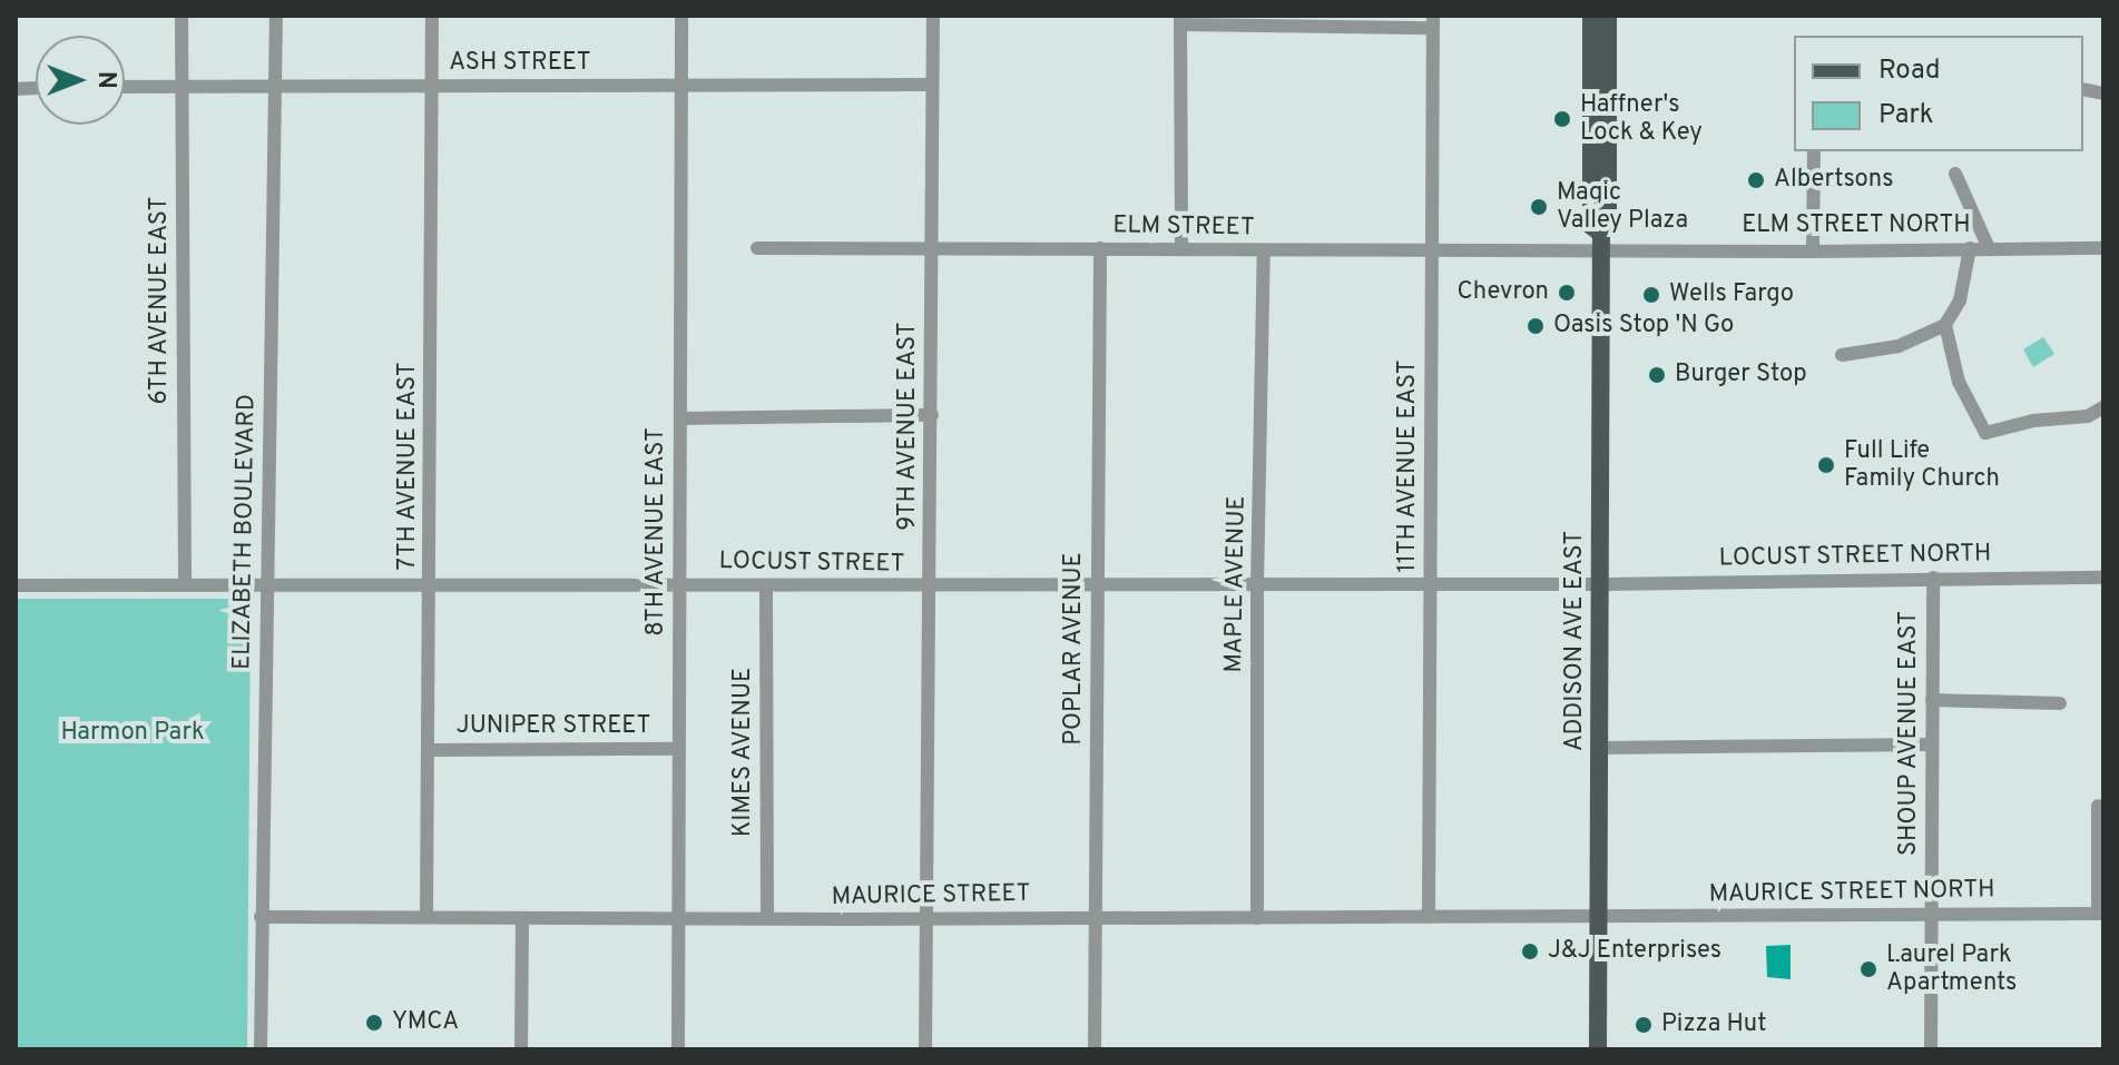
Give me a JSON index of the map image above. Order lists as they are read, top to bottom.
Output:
{
  "streets": {
    "main road": ["ADDISON AVE EAST"],
    "street": [
      "ASH STREET",
      "ELM STREET NORTH",
      "ELM STREET",
      "6TH AVENUE EAST",
      "9TH AVENUE EAST",
      "7TH AVENUE EAST",
      "11TH AVENUE EAST",
      "ELIZABETH BOULEVARD",
      "8TH AVENUE EAST",
      "LOCUST STREET NORTH",
      "LOCUST STREET",
      "MAPLE AVENUE",
      "POPLAR AVENUE",
      "JUNIPER STREET",
      "SHOUP AVENUE EAST",
      "KIMES AVENUE",
      "MAURICE STREET NORTH",
      "MAURICE STREET"
    ]
  },
  "crossings": [
    ["ASH STREET", "6TH AVENUE EAST"],
    ["ASH STREET", "9TH AVENUE EAST"],
    ["ASH STREET", "7TH AVENUE EAST"],
    ["ASH STREET", "ELIZABETH BOULEVARD"],
    ["ASH STREET", "8TH AVENUE EAST"],
    ["ELM STREET NORTH", "ELM STREET"],
    ["ELM STREET NORTH", "ADDISON AVE EAST"],
    ["ELM STREET", "9TH AVENUE EAST"],
    ["ELM STREET", "11TH AVENUE EAST"],
    ["ELM STREET", "MAPLE AVENUE"],
    ["ELM STREET", "ADDISON AVE EAST"],
    ["ELM STREET", "POPLAR AVENUE"],
    ["6TH AVENUE EAST", "LOCUST STREET"],
    ["9TH AVENUE EAST", "LOCUST STREET"],
    ["9TH AVENUE EAST", "MAURICE STREET"],
    ["7TH AVENUE EAST", "LOCUST STREET"],
    ["7TH AVENUE EAST", "JUNIPER STREET"],
    ["7TH AVENUE EAST", "MAURICE STREET"],
    ["11TH AVENUE EAST", "LOCUST STREET"],
    ["11TH AVENUE EAST", "MAURICE STREET"],
    ["ELIZABETH BOULEVARD", "LOCUST STREET"],
    ["ELIZABETH BOULEVARD", "MAURICE STREET"],
    ["8TH AVENUE EAST", "LOCUST STREET"],
    ["8TH AVENUE EAST", "JUNIPER STREET"],
    ["8TH AVENUE EAST", "MAURICE STREET"],
    ["LOCUST STREET NORTH", "LOCUST STREET"],
    ["LOCUST STREET NORTH", "ADDISON AVE EAST"],
    ["LOCUST STREET NORTH", "SHOUP AVENUE EAST"],
    ["LOCUST STREET", "MAPLE AVENUE"],
    ["LOCUST STREET", "ADDISON AVE EAST"],
    ["LOCUST STREET", "POPLAR AVENUE"],
    ["LOCUST STREET", "KIMES AVENUE"],
    ["MAPLE AVENUE", "MAURICE STREET"],
    ["ADDISON AVE EAST", "MAURICE STREET NORTH"],
    ["ADDISON AVE EAST", "MAURICE STREET"],
    ["POPLAR AVENUE", "MAURICE STREET"],
    ["SHOUP AVENUE EAST", "MAURICE STREET NORTH"],
    ["KIMES AVENUE", "MAURICE STREET"],
    ["MAURICE STREET NORTH", "MAURICE STREET"]
  ],
  "parks": ["Harmon Park"],
  "places": [
    "Haffner's Lock & Key",
    "Albertsons",
    "Magic Valley Plaza",
    "Chevron",
    "Wells Fargo",
    "Oasis Stop 'N Go",
    "Burger Stop",
    "Full Life Family Church",
    "J&J Enterprises",
    "Laurel Park Apartments",
    "YMCA",
    "Pizza Hut"
  ],
  "legend": ["Road", "Park"],
  "north": "right"
}
